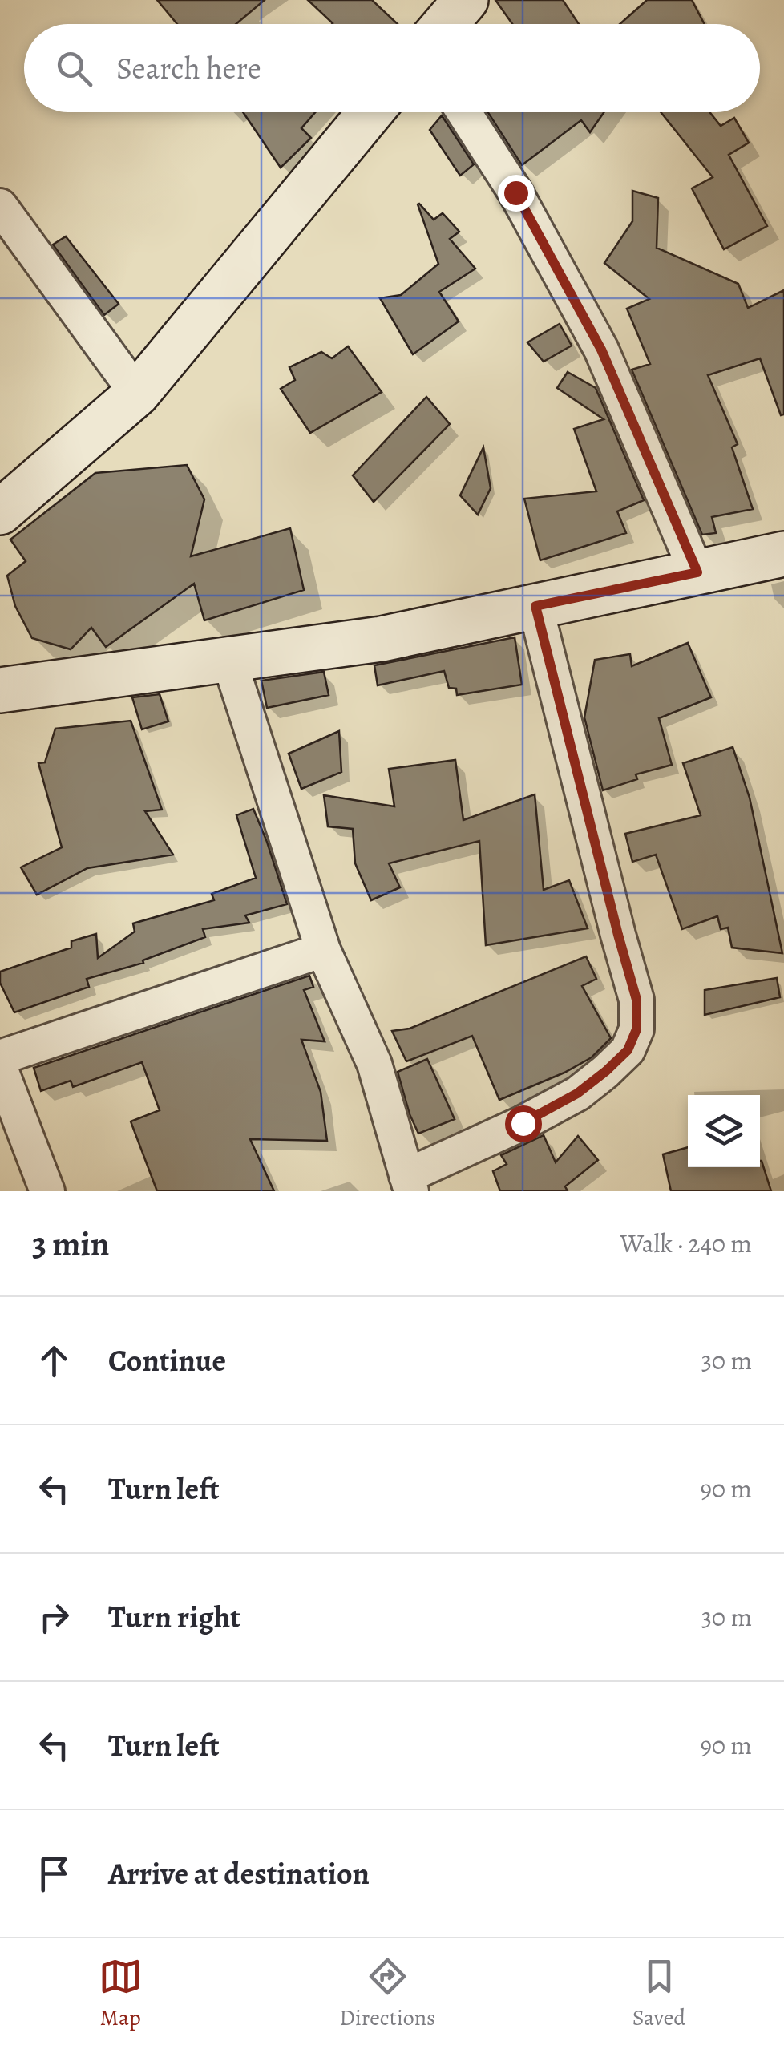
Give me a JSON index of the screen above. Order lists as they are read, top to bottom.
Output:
{
  "page": {
    "search": "Search here",
    "heading": ["3 min", "Walk · 240 m"],
    "list": [
      ["Continue", "30 m"],
      ["Turn left", "90 m"],
      ["Turn right", "30 m"],
      ["Turn left", "90 m"],
      "Arrive at destination"
    ],
    "nav": ["Map", "Directions", "Saved"]
  }
}
